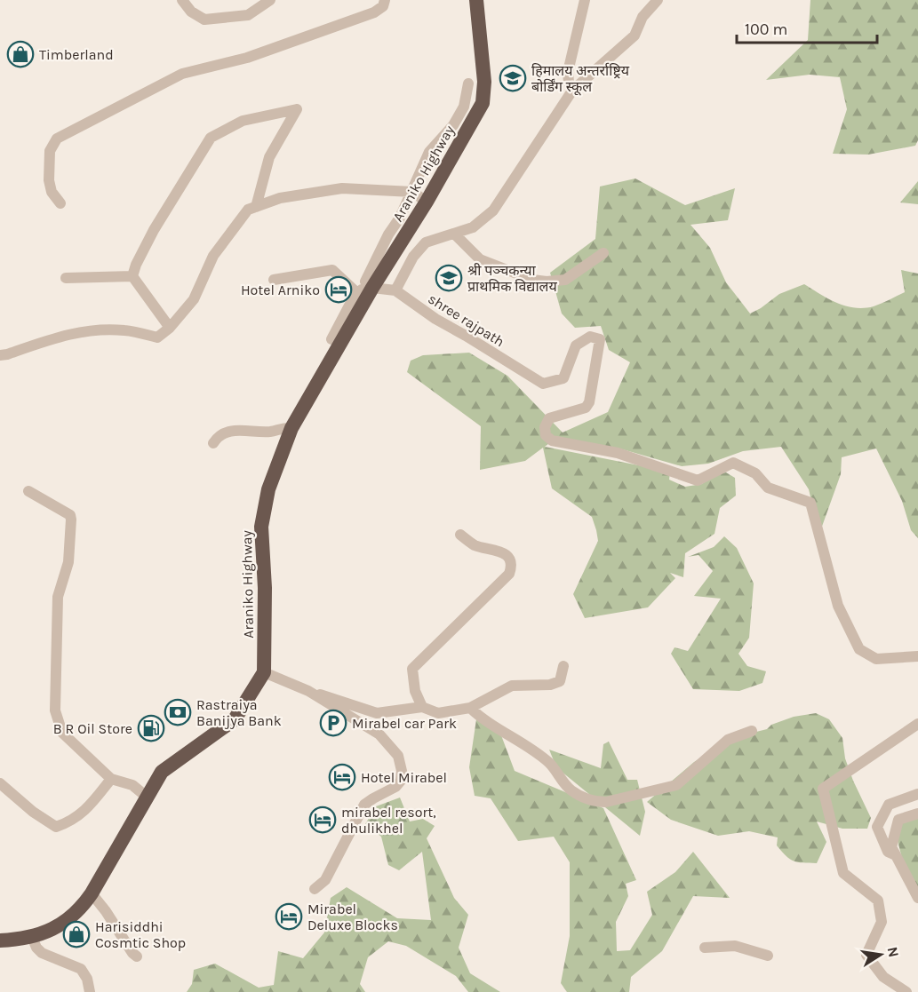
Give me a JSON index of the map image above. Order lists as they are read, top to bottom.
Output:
{
  "streets": {
    "highway": ["Araniko Highway"],
    "street": ["shree rajpath"]
  },
  "crossings": [
    ["Araniko Highway", "shree rajpath"]
  ],
  "places": {
    "shop": ["Timberland", "Harisiddhi Cosmtic Shop"],
    "school or university": ["हिमालय अन्तर्राष्ट्रिय बोर्डिंग स्कूल", "श्री पञ्चकन्या प्राथमिक विद्यालय"],
    "hotel": [
      "Hotel Arniko",
      "Hotel Mirabel",
      "mirabel resort, dhulikhel",
      "Mirabel Deluxe Blocks"
    ],
    "bank": ["Rastraiya Banijya Bank"],
    "parking": ["Mirabel car Park"],
    "fuel station": ["B R Oil Store"]
  },
  "scale_bar": "100 m",
  "north": "right"
}
